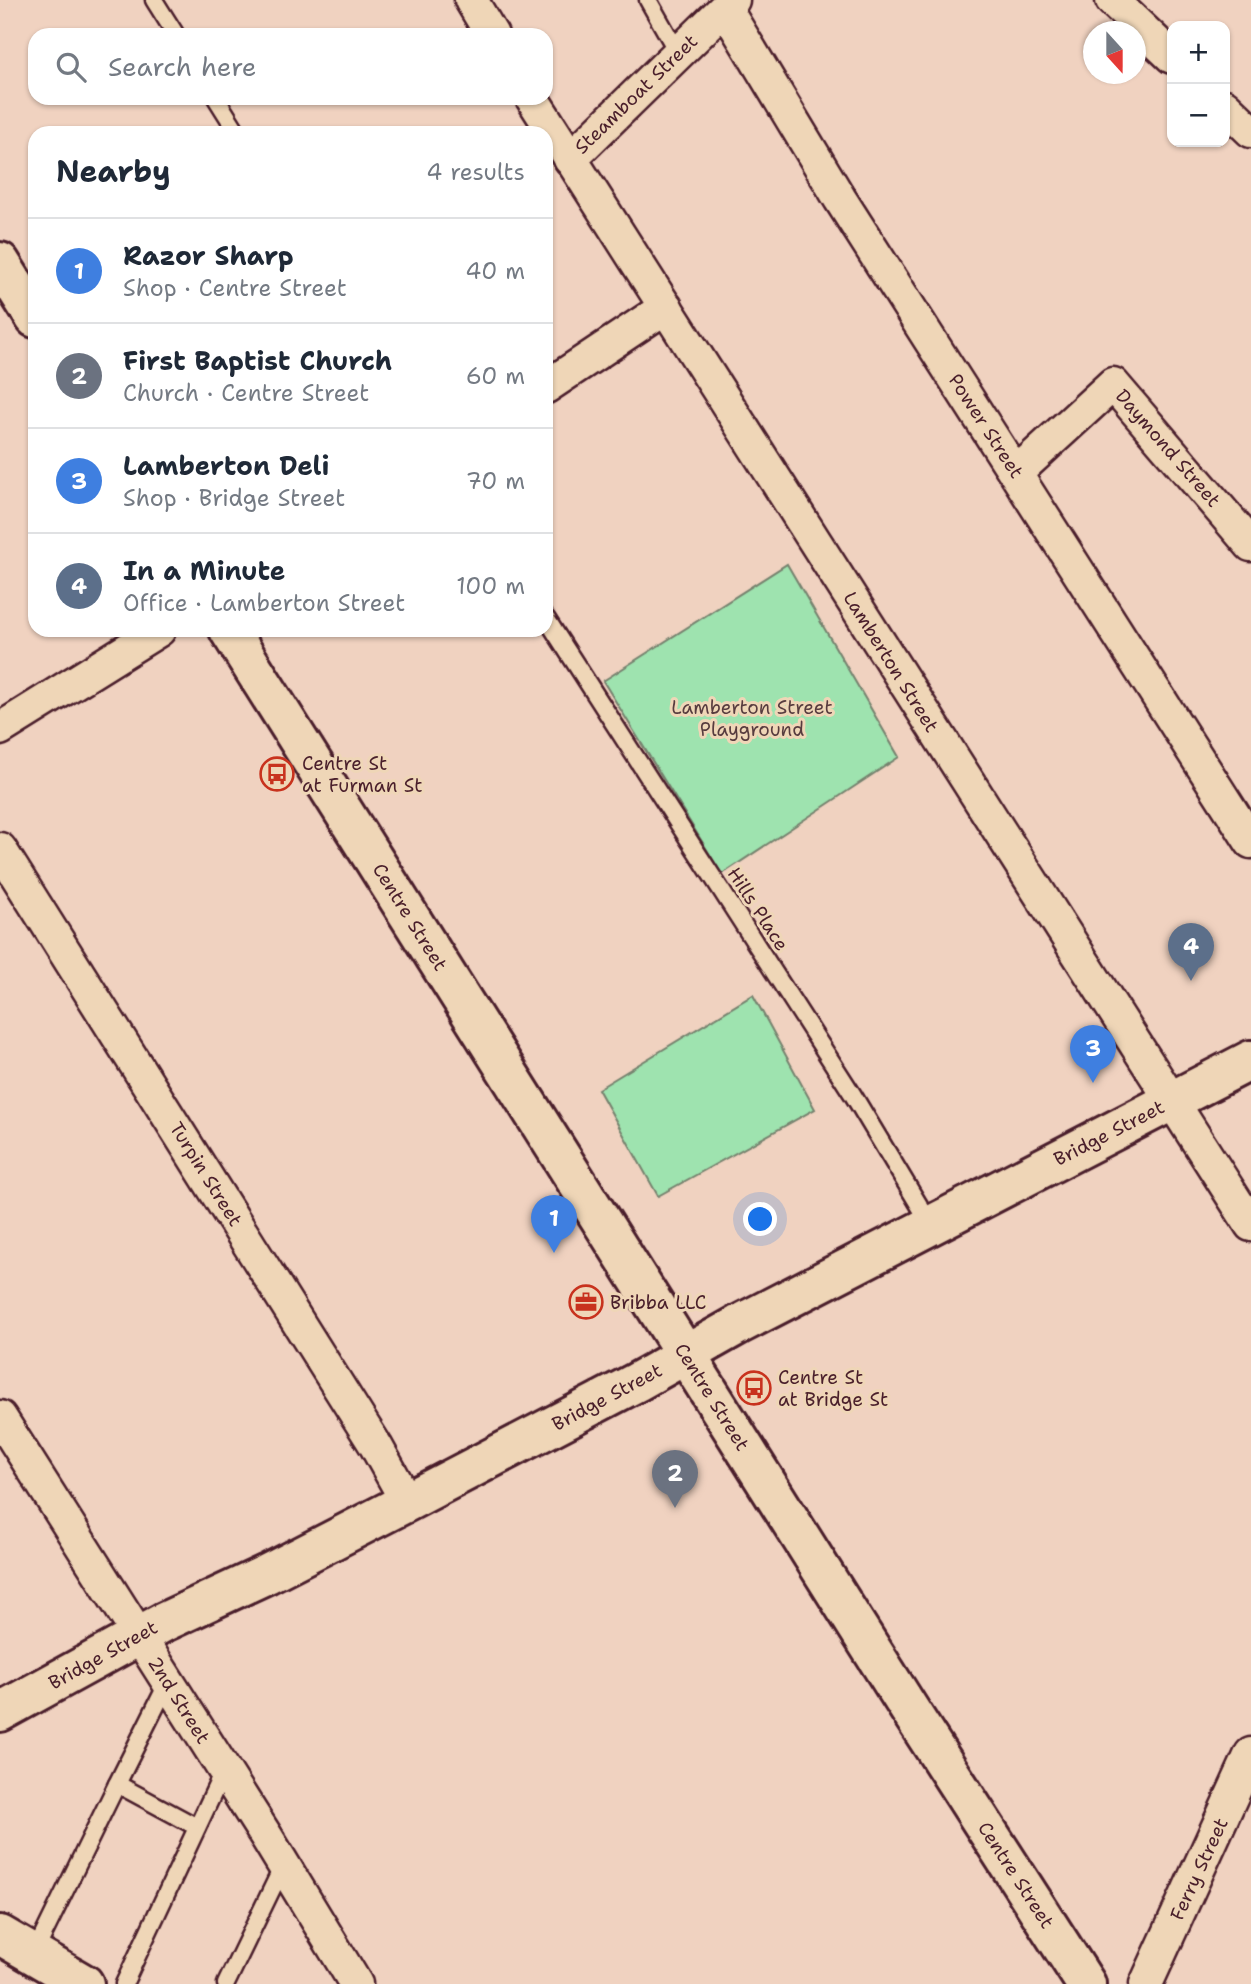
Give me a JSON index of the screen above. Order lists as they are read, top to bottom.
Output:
{
  "streets": {
    "street": [
      "Steamboat Street",
      "Power Street",
      "Daymond Street",
      "Lamberton Street",
      "Centre Street",
      "Bridge Street",
      "Turpin Street",
      "2nd Street",
      "Ferry Street"
    ],
    "lane": ["Hills Place"]
  },
  "crossings": [
    ["Steamboat Street", "Power Street"],
    ["Steamboat Street", "Lamberton Street"],
    ["Power Street", "Daymond Street"],
    ["Lamberton Street", "Bridge Street"],
    ["Hills Place", "Bridge Street"],
    ["Centre Street", "Bridge Street"],
    ["Bridge Street", "Turpin Street"],
    ["Bridge Street", "2nd Street"]
  ],
  "parks": ["Lamberton Street Playground"],
  "places": {
    "bus stop": ["Centre St at Furman St", "Centre St at Bridge St"],
    "office": ["Bribba LLC"]
  },
  "north": "bottom",
  "page": {
    "map_buttons": ["+", "−"],
    "search": "Search here",
    "heading": ["Nearby", "4 results"],
    "list": [
      {
        "mark": "1",
        "name": "Razor Sharp",
        "note": "Shop · Centre Street",
        "value": "40 m"
      },
      {
        "mark": "2",
        "name": "First Baptist Church",
        "note": "Church · Centre Street",
        "value": "60 m"
      },
      {
        "mark": "3",
        "name": "Lamberton Deli",
        "note": "Shop · Bridge Street",
        "value": "70 m"
      },
      {
        "mark": "4",
        "name": "In a Minute",
        "note": "Office · Lamberton Street",
        "value": "100 m"
      }
    ],
    "pins": [
      "4",
      "3",
      "1",
      "2"
    ]
  }
}
